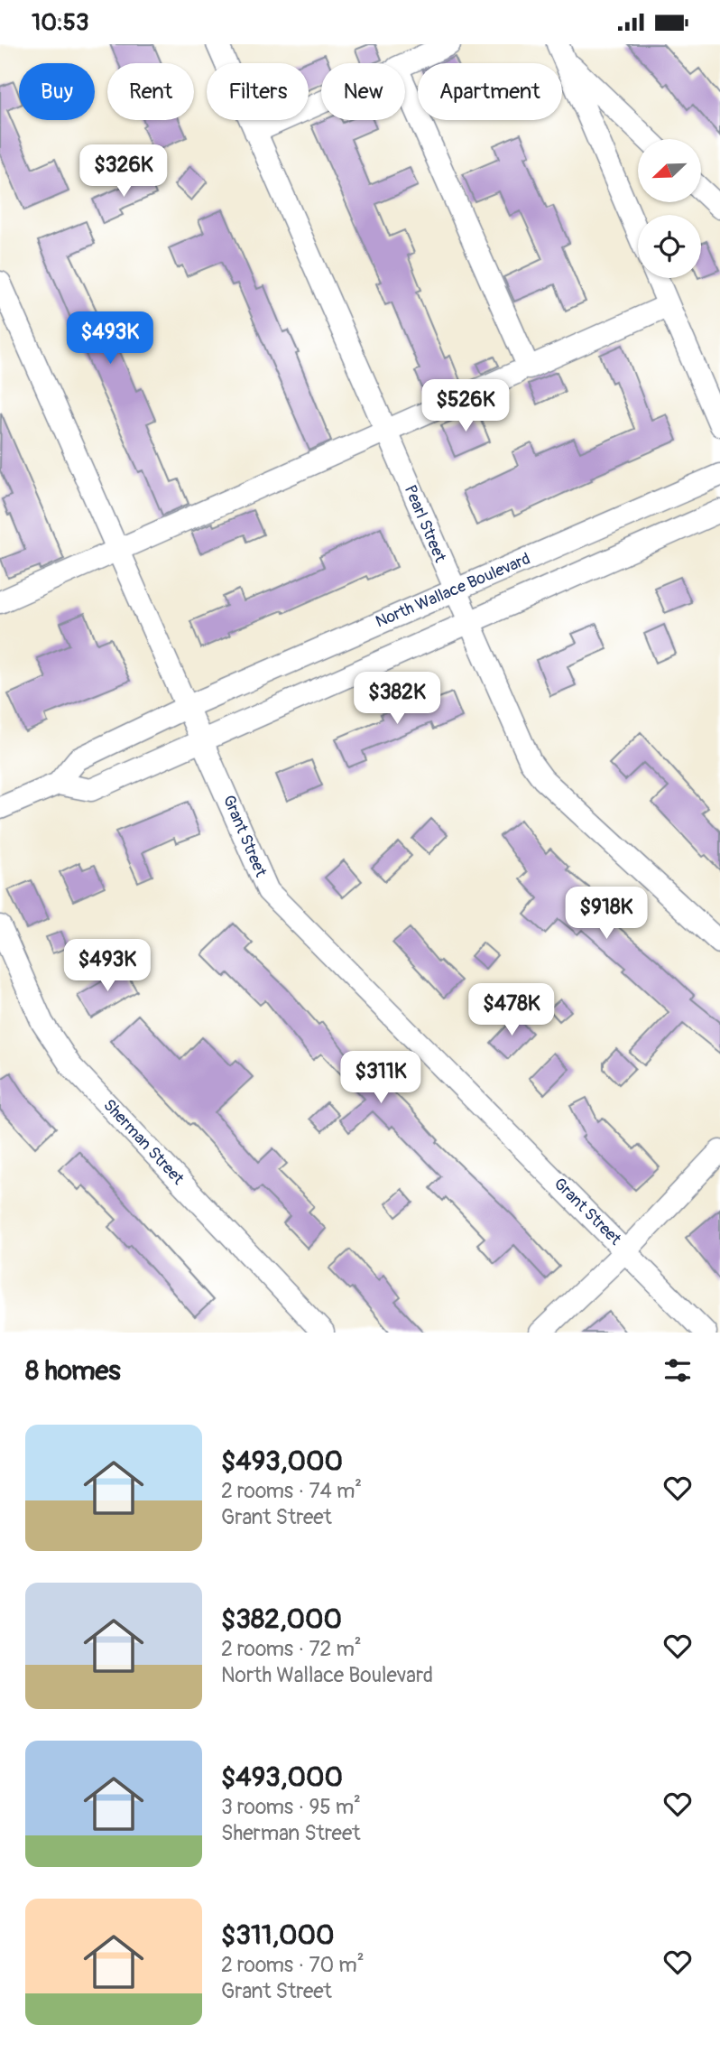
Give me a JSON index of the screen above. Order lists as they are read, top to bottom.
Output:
{
  "streets": {
    "street": [
      "Pearl Street",
      "North Wallace Boulevard",
      "Grant Street",
      "Sherman Street"
    ]
  },
  "crossings": [
    ["Pearl Street", "North Wallace Boulevard"],
    ["North Wallace Boulevard", "Grant Street"]
  ],
  "north": "bottom left",
  "page": {
    "status": "10:53",
    "chip": [
      "Buy",
      "Rent",
      "Filters",
      "New",
      "Apartment"
    ],
    "price": [
      "$326K",
      "$493K",
      "$526K",
      "$382K",
      "$918K",
      "$493K",
      "$478K",
      "$311K"
    ],
    "heading": "8 homes",
    "list": [
      {
        "name": "$493,000",
        "note": "2 rooms · 74 m² · Grant Street"
      },
      {
        "name": "$382,000",
        "note": "2 rooms · 72 m² · North Wallace Boulevard"
      },
      {
        "name": "$493,000",
        "note": "3 rooms · 95 m² · Sherman Street"
      },
      {
        "name": "$311,000",
        "note": "2 rooms · 70 m² · Grant Street"
      }
    ]
  }
}
